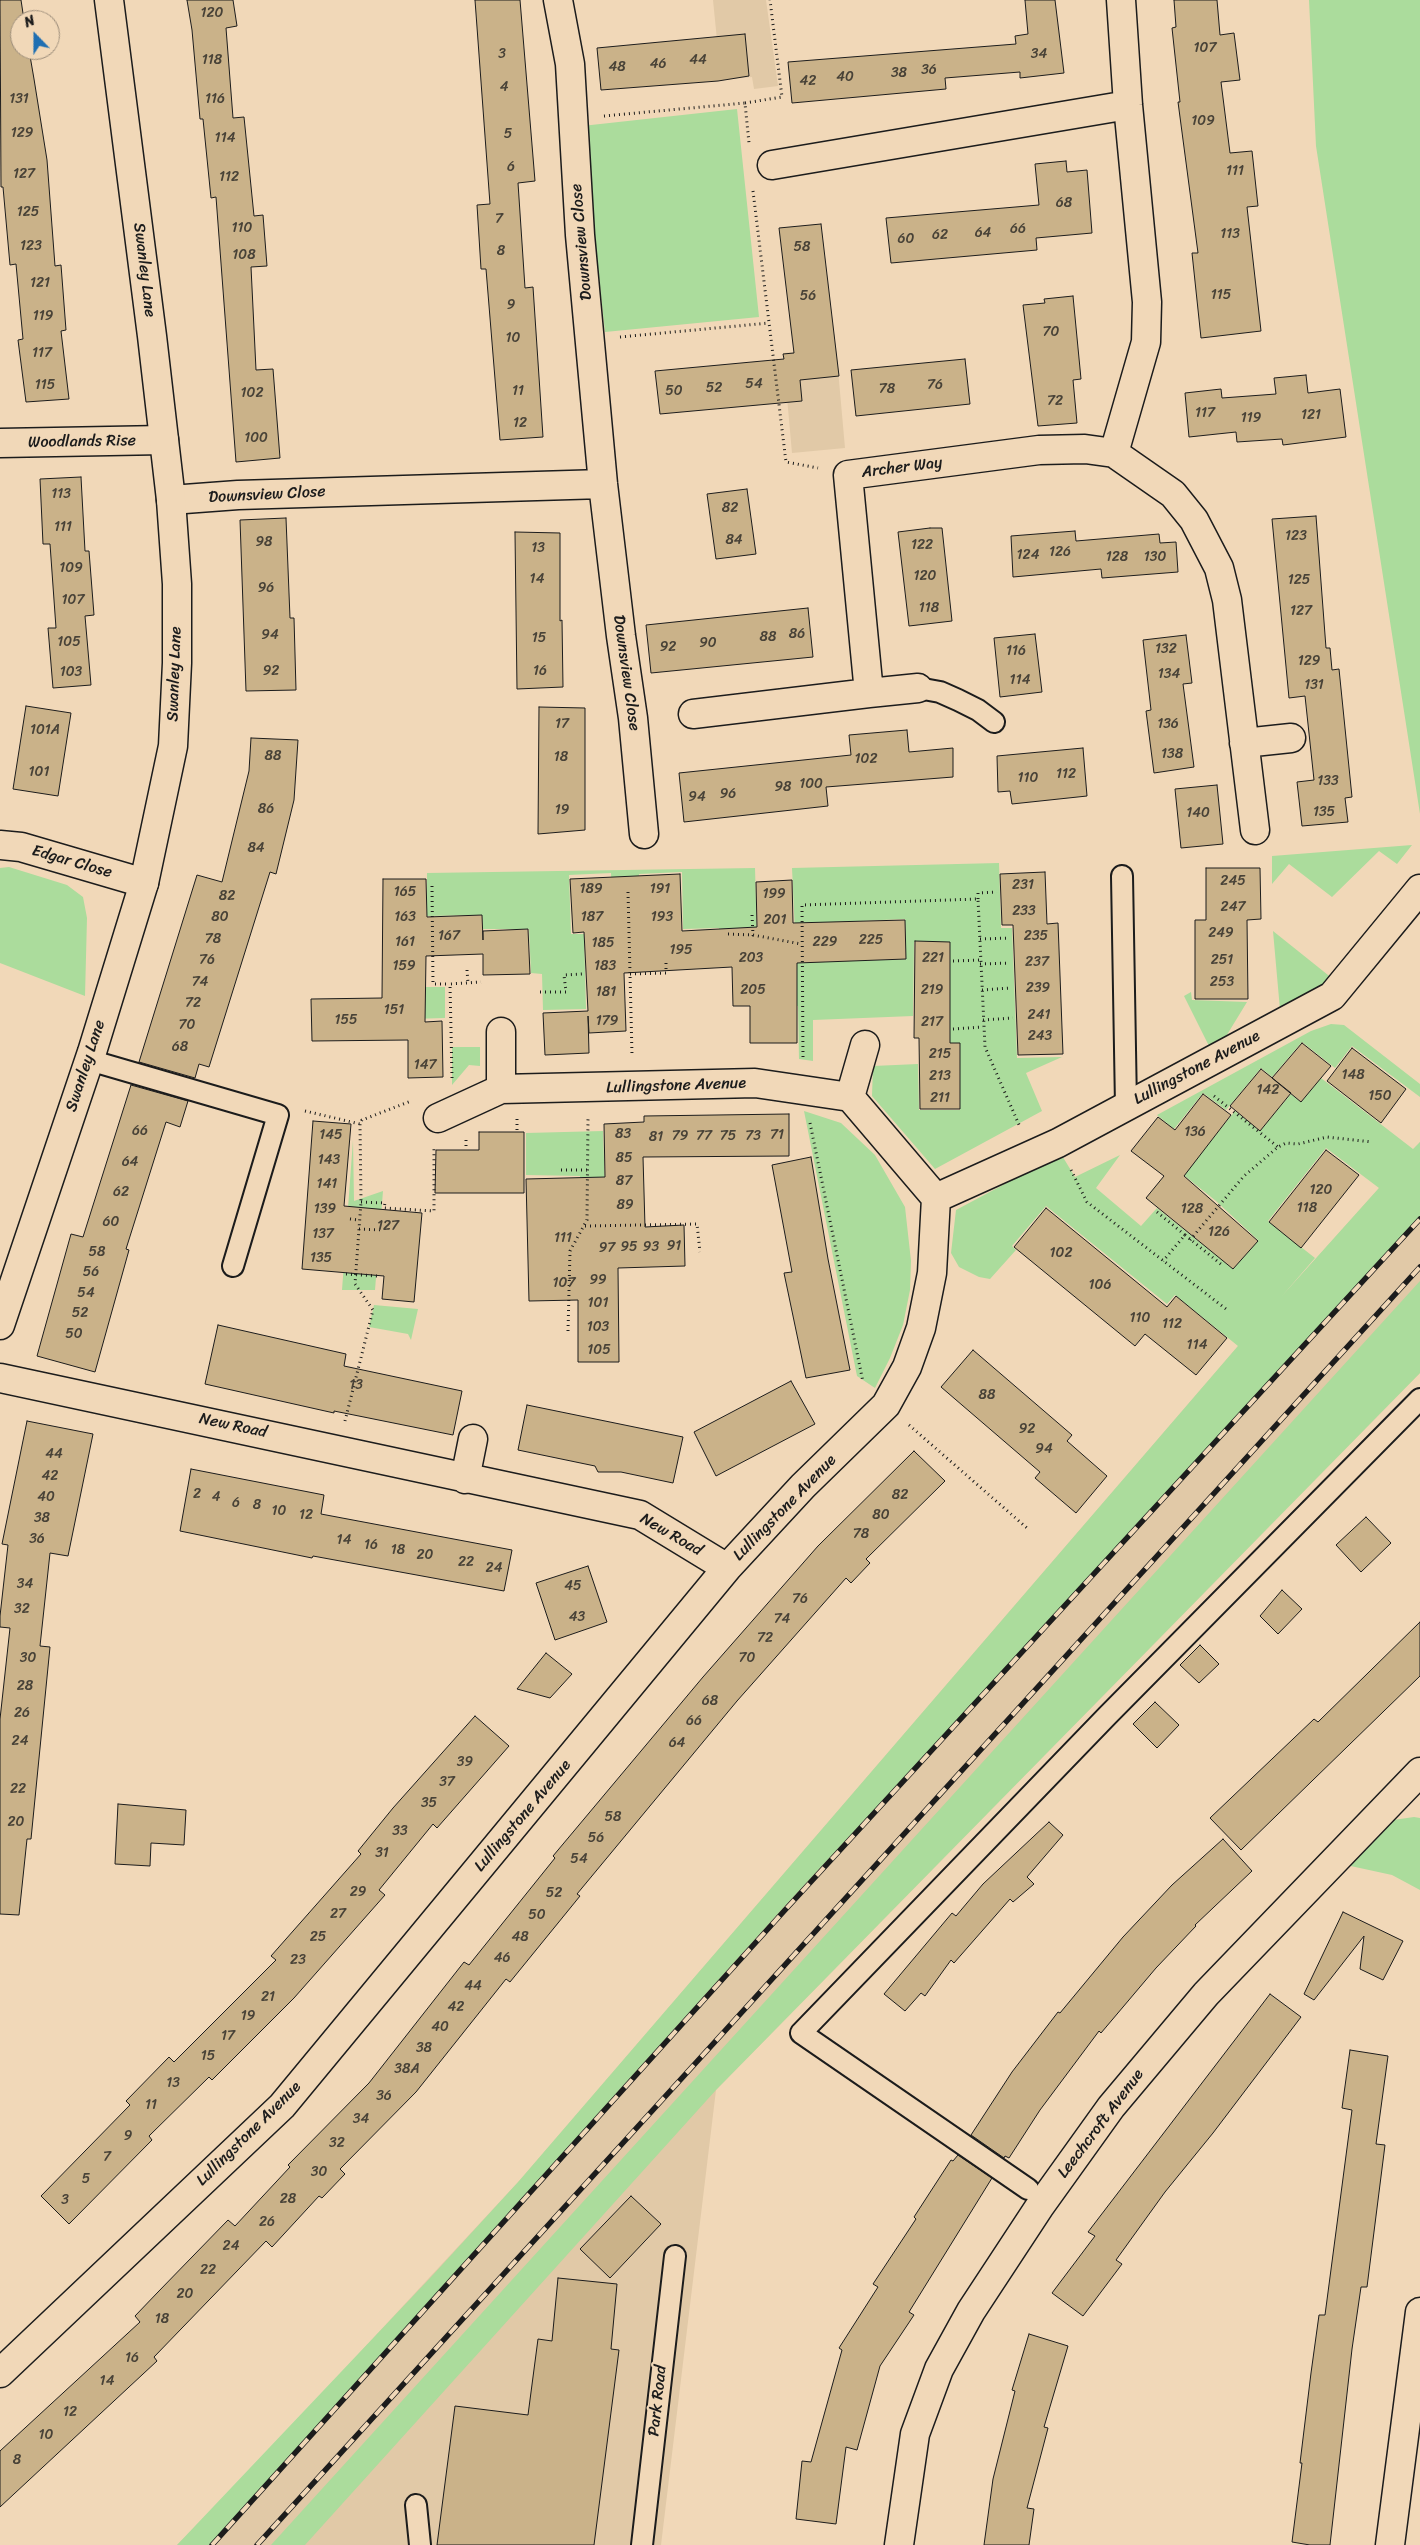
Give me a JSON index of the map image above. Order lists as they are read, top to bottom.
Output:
{
  "streets": {
    "street": [
      "Downsview Close",
      "Swanley Lane",
      "Woodlands Rise",
      "Archer Way",
      "Edgar Close",
      "Lullingstone Avenue",
      "New Road",
      "Leechcroft Avenue"
    ],
    "lane": ["Park Road"]
  },
  "crossings": [
    ["Downsview Close", "Swanley Lane"],
    ["Swanley Lane", "Woodlands Rise"],
    ["Swanley Lane", "Edgar Close"],
    ["Lullingstone Avenue", "New Road"]
  ],
  "house_numbers": [
    "120",
    "107",
    "3",
    "34",
    "118",
    "44",
    "46",
    "48",
    "36",
    "38",
    "40",
    "42",
    "4",
    "131",
    "116",
    "109",
    "129",
    "5",
    "114",
    "6",
    "111",
    "127",
    "112",
    "68",
    "125",
    "7",
    "110",
    "66",
    "64",
    "113",
    "62",
    "60",
    "123",
    "58",
    "8",
    "108",
    "121",
    "115",
    "56",
    "9",
    "119",
    "70",
    "10",
    "117",
    "54",
    "115",
    "76",
    "52",
    "78",
    "11",
    "50",
    "102",
    "72",
    "117",
    "121",
    "119",
    "12",
    "100",
    "113",
    "82",
    "111",
    "123",
    "84",
    "98",
    "122",
    "13",
    "126",
    "124",
    "128",
    "130",
    "109",
    "120",
    "14",
    "125",
    "96",
    "107",
    "118",
    "127",
    "86",
    "94",
    "88",
    "15",
    "105",
    "90",
    "92",
    "132",
    "116",
    "129",
    "92",
    "16",
    "103",
    "134",
    "114",
    "131",
    "17",
    "136",
    "101A",
    "138",
    "88",
    "18",
    "102",
    "101",
    "112",
    "110",
    "133",
    "100",
    "98",
    "96",
    "94",
    "86",
    "19",
    "135",
    "140",
    "84",
    "245",
    "231",
    "189",
    "191",
    "165",
    "199",
    "82",
    "247",
    "233",
    "80",
    "163",
    "187",
    "193",
    "201",
    "249",
    "167",
    "235",
    "78",
    "225",
    "161",
    "229",
    "185",
    "195",
    "203",
    "221",
    "76",
    "251",
    "237",
    "159",
    "183",
    "74",
    "253",
    "239",
    "205",
    "219",
    "181",
    "72",
    "151",
    "241",
    "155",
    "179",
    "217",
    "70",
    "243",
    "68",
    "215",
    "147",
    "148",
    "213",
    "142",
    "150",
    "211",
    "66",
    "136",
    "83",
    "145",
    "71",
    "79",
    "77",
    "75",
    "73",
    "81",
    "85",
    "143",
    "64",
    "87",
    "141",
    "120",
    "62",
    "89",
    "118",
    "139",
    "128",
    "60",
    "127",
    "126",
    "137",
    "111",
    "91",
    "95",
    "93",
    "97",
    "58",
    "102",
    "135",
    "56",
    "99",
    "107",
    "106",
    "54",
    "101",
    "52",
    "110",
    "112",
    "103",
    "50",
    "114",
    "105",
    "13",
    "88",
    "92",
    "94",
    "44",
    "42",
    "2",
    "82",
    "40",
    "4",
    "6",
    "8",
    "10",
    "12",
    "80",
    "38",
    "78",
    "36",
    "14",
    "16",
    "18",
    "20",
    "22",
    "24",
    "34",
    "45",
    "76",
    "32",
    "43",
    "74",
    "72",
    "30",
    "70",
    "28",
    "68",
    "26",
    "66",
    "24",
    "64",
    "39",
    "37",
    "22",
    "35",
    "58",
    "20",
    "33",
    "56",
    "31",
    "54",
    "29",
    "52",
    "27",
    "50",
    "25",
    "48",
    "46",
    "23",
    "44",
    "21",
    "42",
    "19",
    "40",
    "17",
    "38",
    "15",
    "38A",
    "13",
    "36",
    "11",
    "34",
    "9",
    "32",
    "7",
    "30",
    "5",
    "28",
    "3",
    "26",
    "24",
    "22",
    "20",
    "18",
    "16",
    "14",
    "12",
    "10",
    "8"
  ],
  "north": "top"
}
